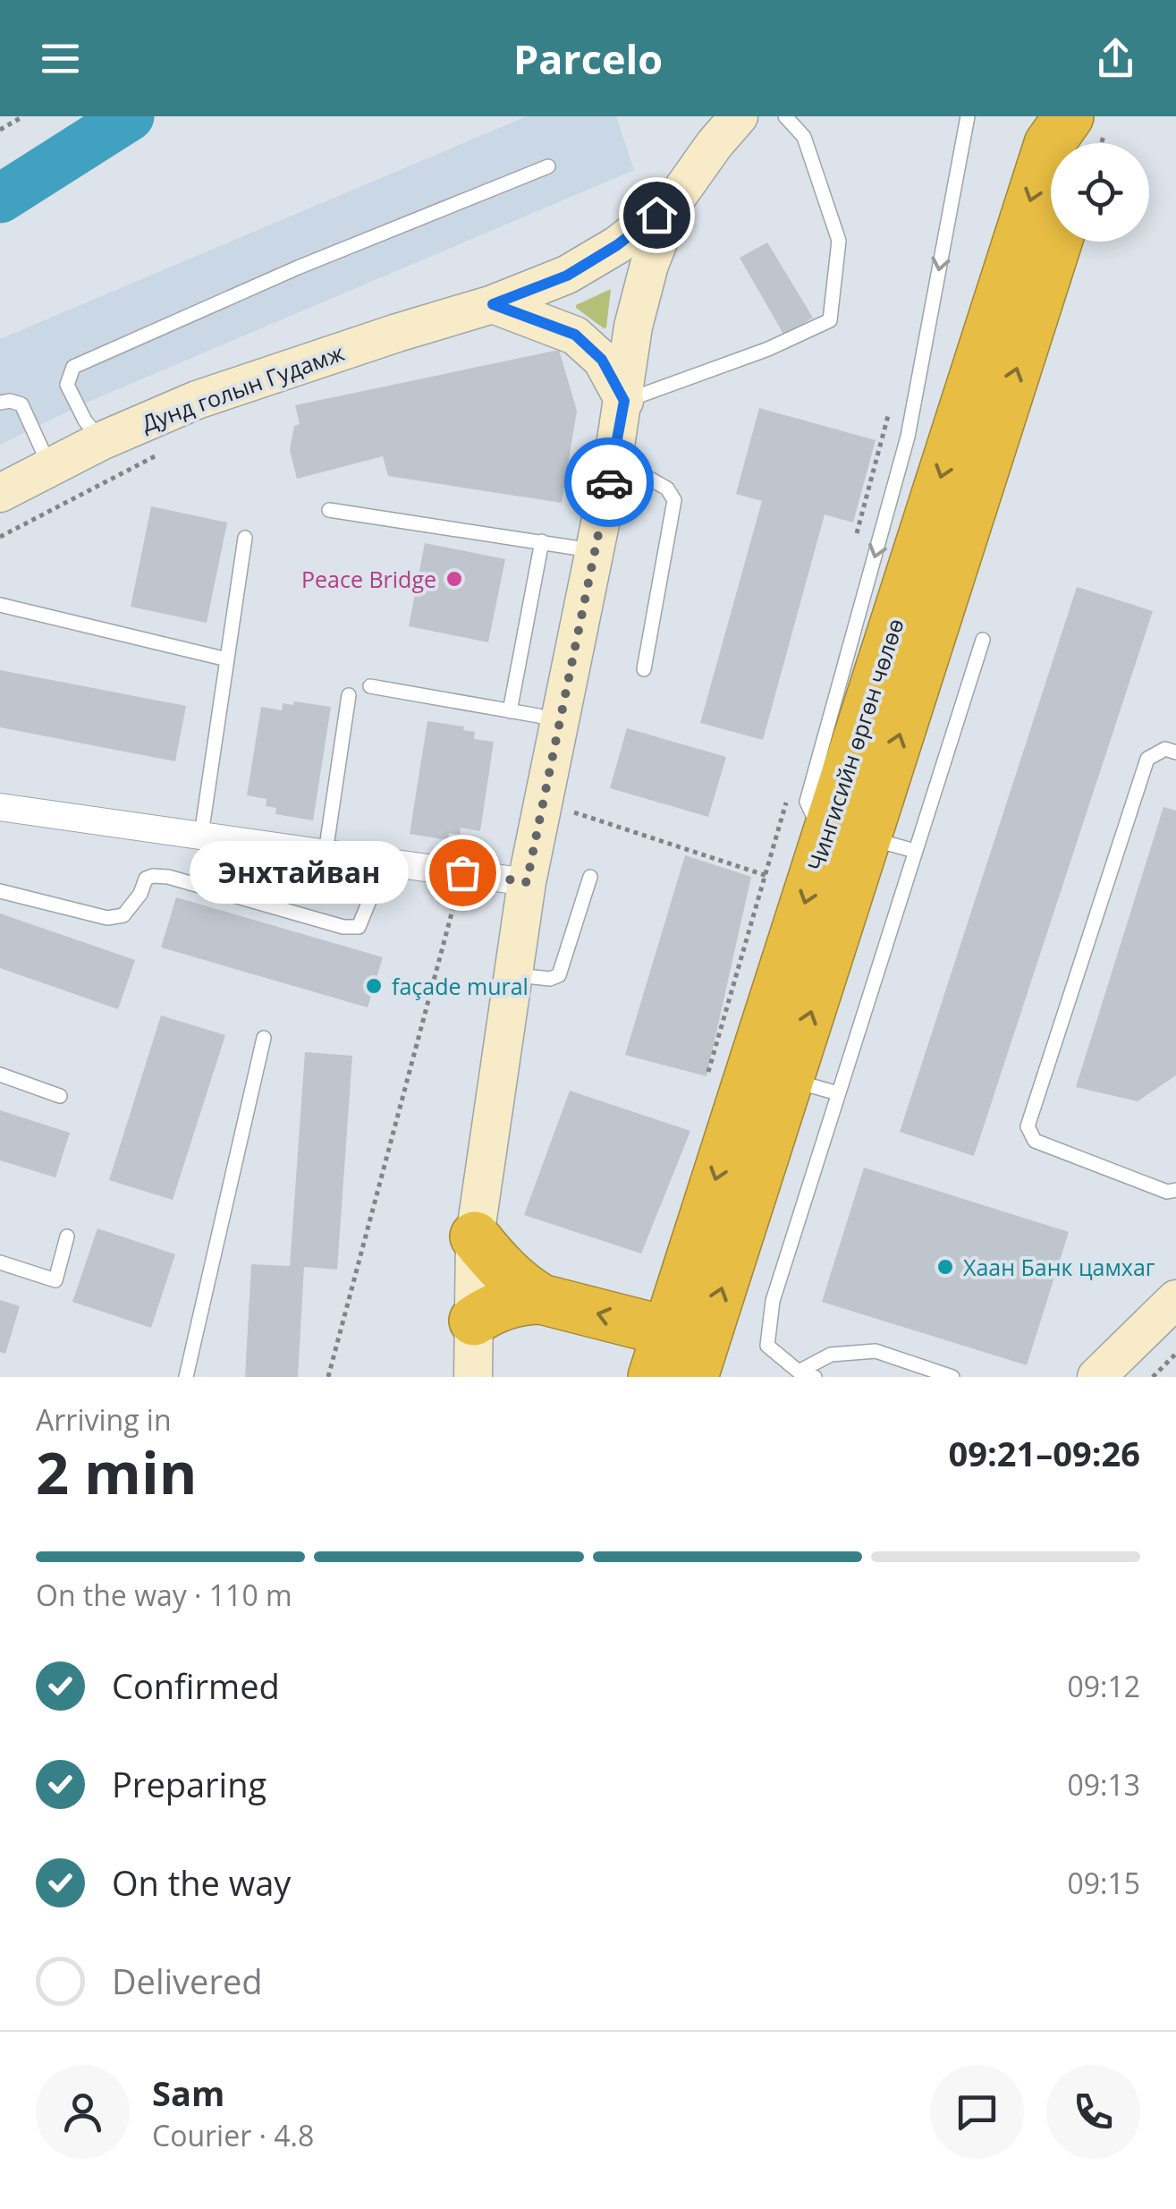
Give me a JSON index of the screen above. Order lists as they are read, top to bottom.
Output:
{
  "streets": {
    "highway": ["Чингисийн өргөн чөлөө"],
    "main road": ["Дунд голын Гудамж"]
  },
  "places": [
    "Peace Bridge",
    "Энхтайван",
    "façade mural",
    "Хаан Банк цамхаг"
  ],
  "page": {
    "header": "Parcelo",
    "bubble": "Энхтайван",
    "heading": ["2 min", "Arriving in", "09:21–09:26"],
    "panel": ["Sam", "Courier · 4.8"],
    "bar": "On the way · 110 m",
    "list": [
      ["Confirmed", "09:12"],
      ["Preparing", "09:13"],
      ["On the way", "09:15"],
      "Delivered"
    ]
  }
}
